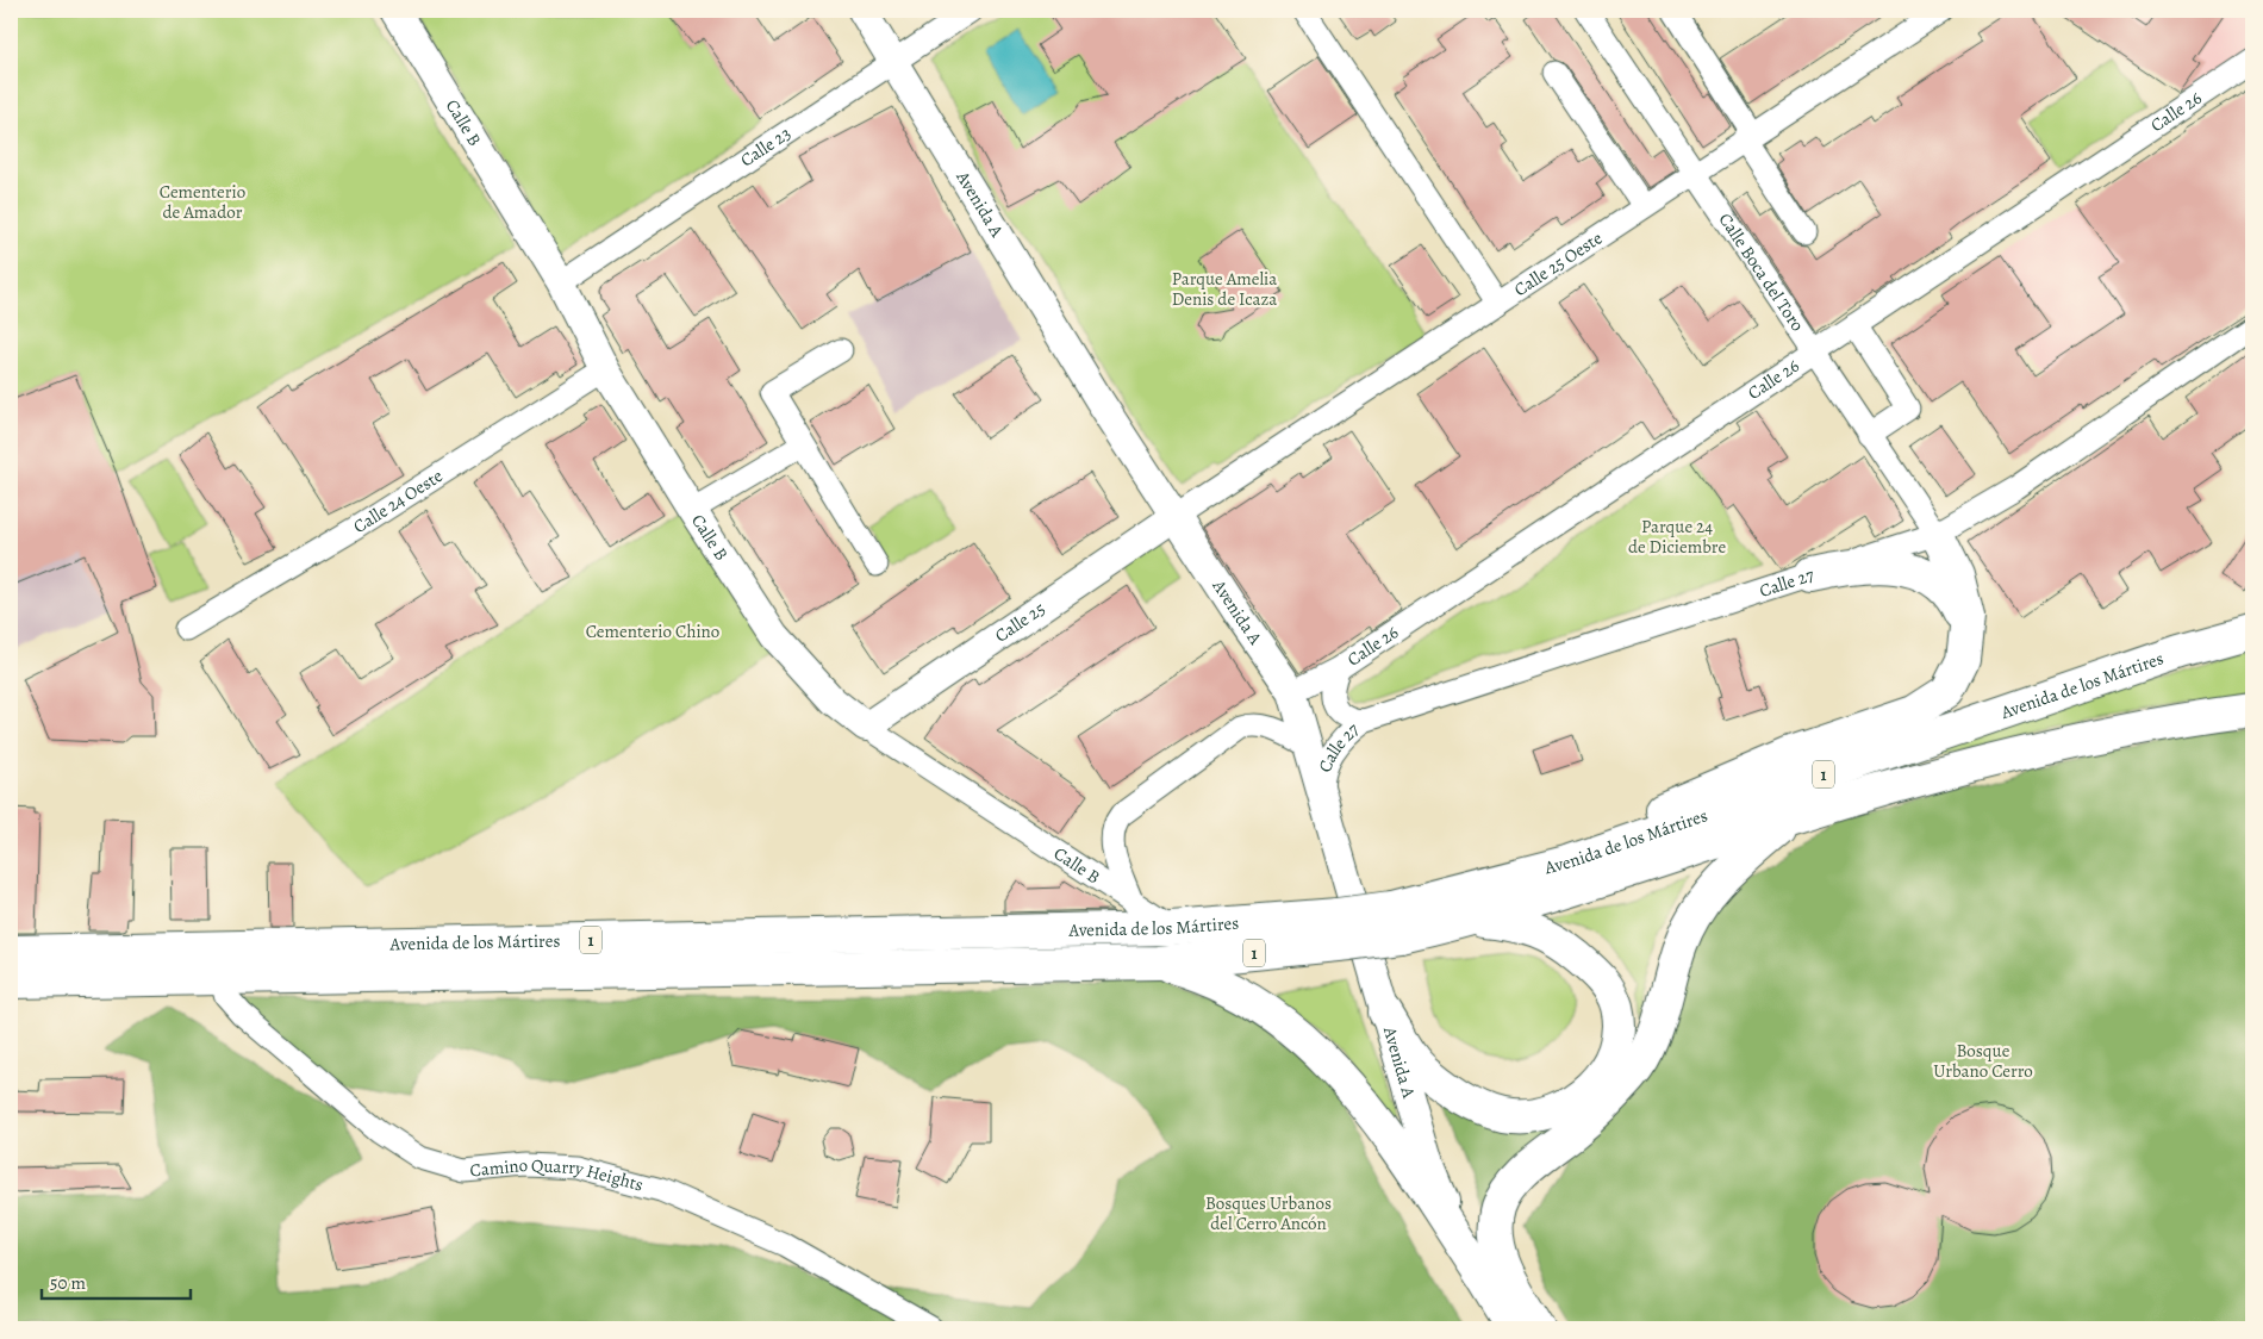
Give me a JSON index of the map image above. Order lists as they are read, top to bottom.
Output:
{
  "streets": {
    "main road": ["Avenida de los Mártires", "1"],
    "street": [
      "Calle 26",
      "Calle B",
      "Calle 23",
      "Avenida A",
      "Calle 25 Oeste",
      "Calle Boca del Toro",
      "Calle 24 Oeste",
      "Calle 27",
      "Calle 25",
      "Camino Quarry Heights"
    ]
  },
  "crossings": [
    ["Calle 26", "Avenida A"],
    ["Calle 26", "Calle Boca del Toro"],
    ["Calle B", "Calle 23"],
    ["Calle B", "Calle 24 Oeste"],
    ["Calle B", "Calle 25"],
    ["Calle B", "Avenida de los Mártires"],
    ["Calle 23", "Avenida A"],
    ["Avenida A", "Calle 25 Oeste"],
    ["Avenida A", "Calle 27"],
    ["Avenida A", "Calle 25"],
    ["Calle 25 Oeste", "Calle Boca del Toro"],
    ["Calle 25 Oeste", "Calle 25"],
    ["Calle Boca del Toro", "Calle 27"],
    ["Avenida de los Mártires", "Camino Quarry Heights"]
  ],
  "parks": [
    "Cementerio de Amador",
    "Parque Amelia Denis de Icaza",
    "Parque 24 de Diciembre",
    "Cementerio Chino",
    "Bosque Urbano Cerro",
    "Bosques Urbanos del Cerro Ancón"
  ],
  "scale_bar": "50 m"
}
